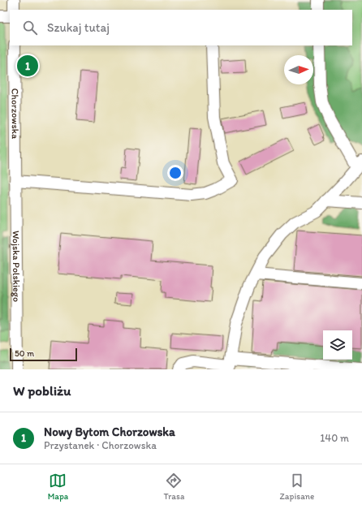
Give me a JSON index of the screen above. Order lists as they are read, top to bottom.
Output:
{
  "streets": {
    "street": ["Chorzowska", "Wojska Polskiego"]
  },
  "crossings": [
    ["Chorzowska", "Wojska Polskiego"]
  ],
  "scale_bar": "50 m",
  "north": "right",
  "page": {
    "search": "Szukaj tutaj",
    "pins": "1",
    "scale": "50 m",
    "heading": "W pobliżu",
    "list": [
      {
        "mark": "1",
        "name": "Nowy Bytom Chorzowska",
        "note": "Przystanek · Chorzowska",
        "value": "140 m"
      }
    ],
    "nav": ["Mapa", "Trasa", "Zapisane"]
  }
}
